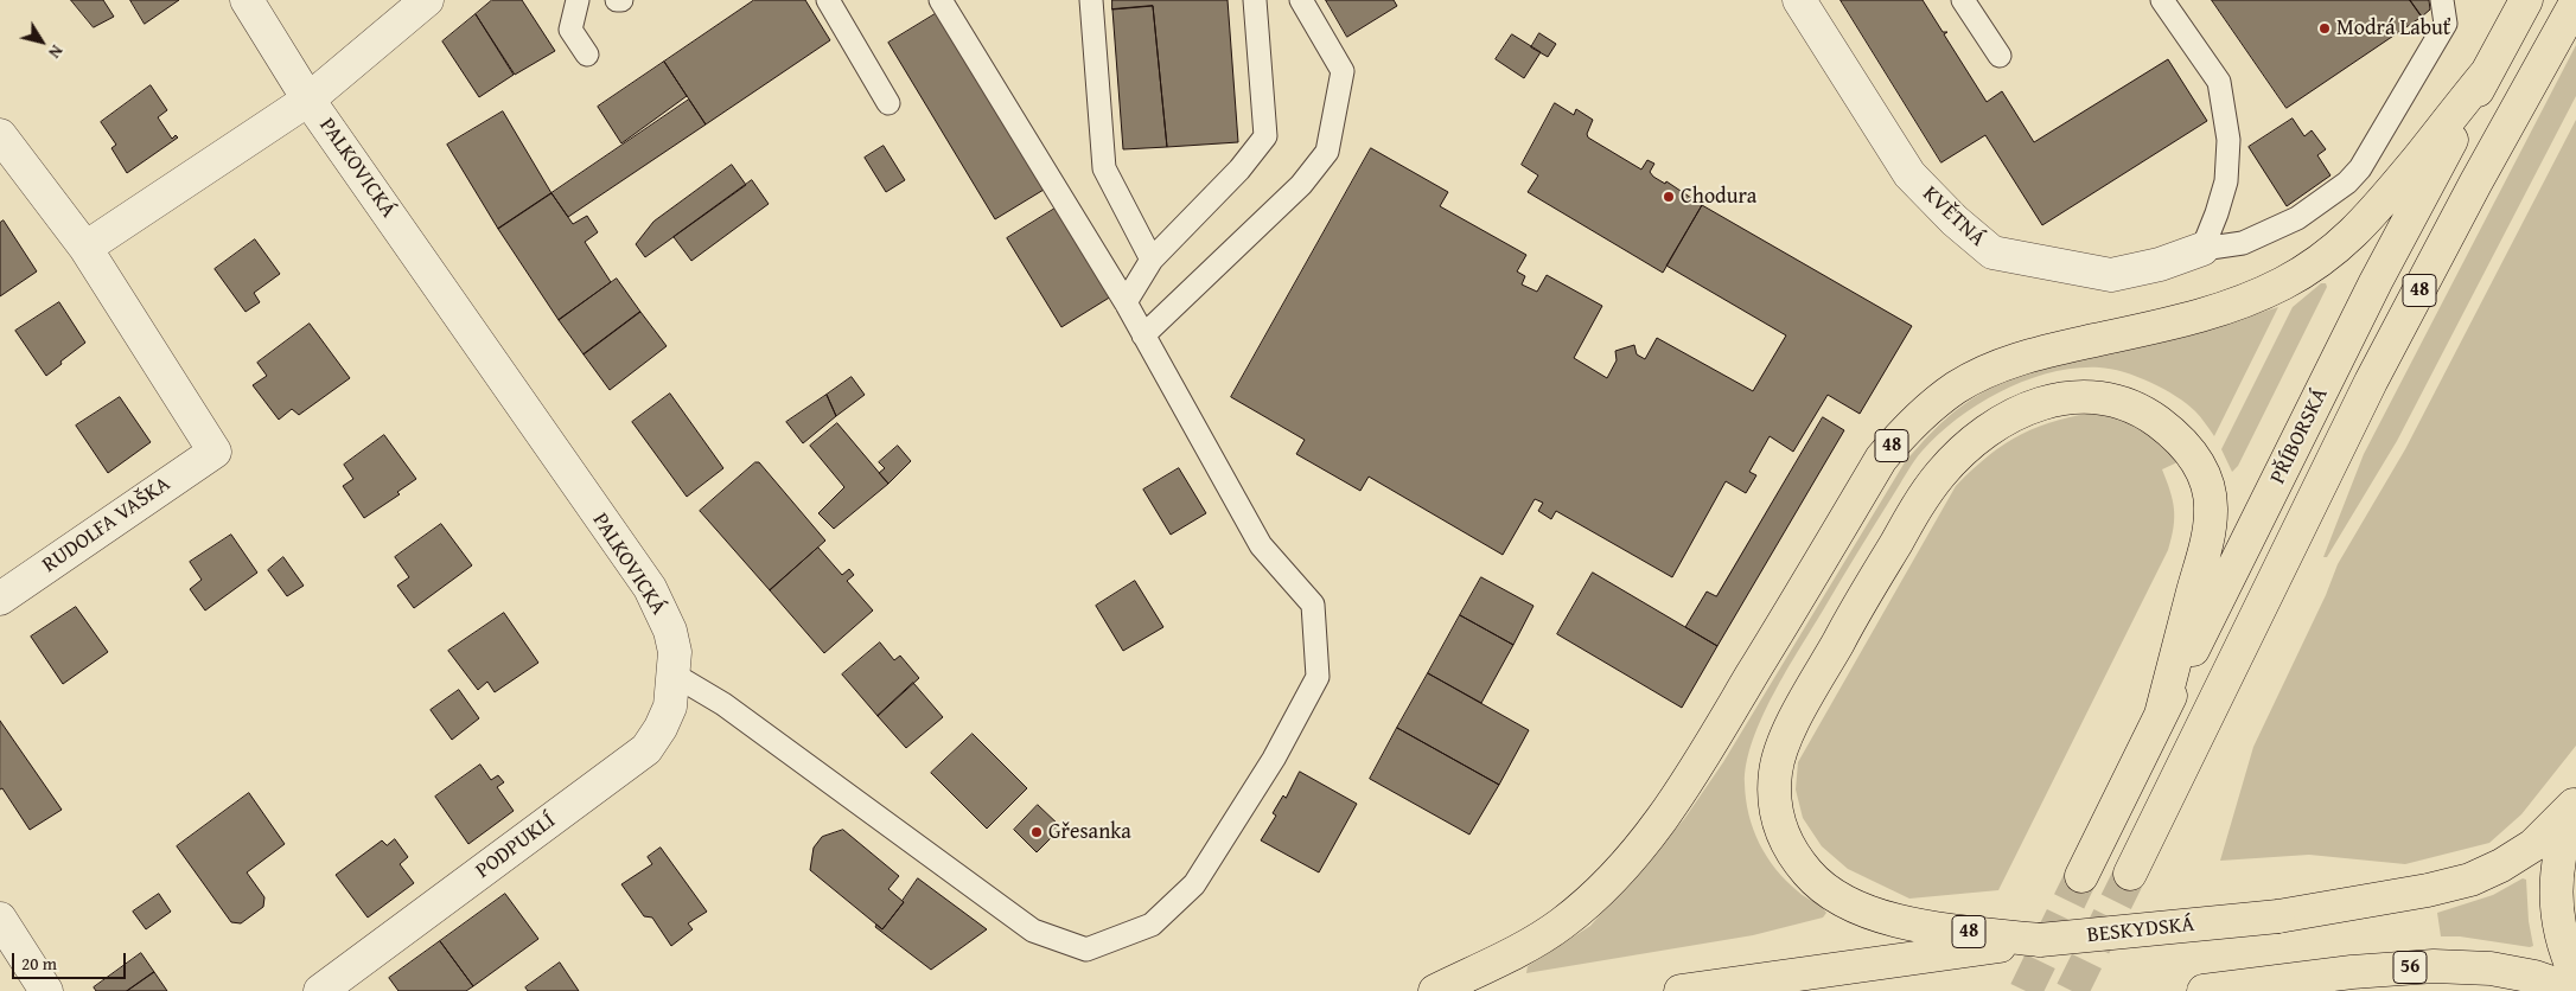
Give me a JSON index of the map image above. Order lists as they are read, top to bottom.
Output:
{
  "streets": {
    "main road": [
      "48",
      "PŘÍBORSKÁ",
      "BESKYDSKÁ",
      "56"
    ],
    "street": [
      "PALKOVICKÁ",
      "KVĚTNÁ",
      "RUDOLFA VAŠKA",
      "PODPUKLÍ"
    ]
  },
  "crossings": [
    ["PALKOVICKÁ", "RUDOLFA VAŠKA"],
    ["PALKOVICKÁ", "PODPUKLÍ"],
    ["48", "PŘÍBORSKÁ"],
    ["48", "BESKYDSKÁ"]
  ],
  "places": ["Modrá Labuť", "Chodura", "Gřesanka"],
  "scale_bar": "20 m",
  "north": "bottom right"
}
